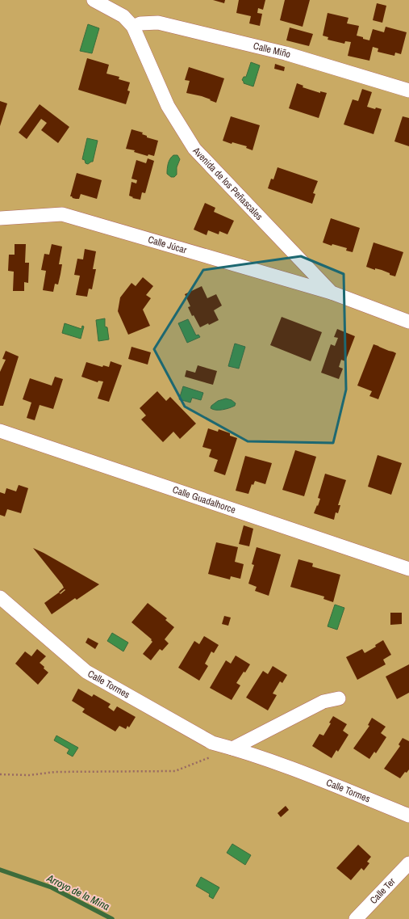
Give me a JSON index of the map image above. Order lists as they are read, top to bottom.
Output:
{
  "streets": {
    "street": [
      "Calle Miño",
      "Avenida de los Peñascales",
      "Calle Júcar",
      "Calle Guadalhorce",
      "Calle Tormes",
      "Calle Ter"
    ]
  },
  "crossings": [
    ["Calle Miño", "Avenida de los Peñascales"],
    ["Avenida de los Peñascales", "Calle Júcar"]
  ],
  "water": ["Arroyo de la Mina"]
}
